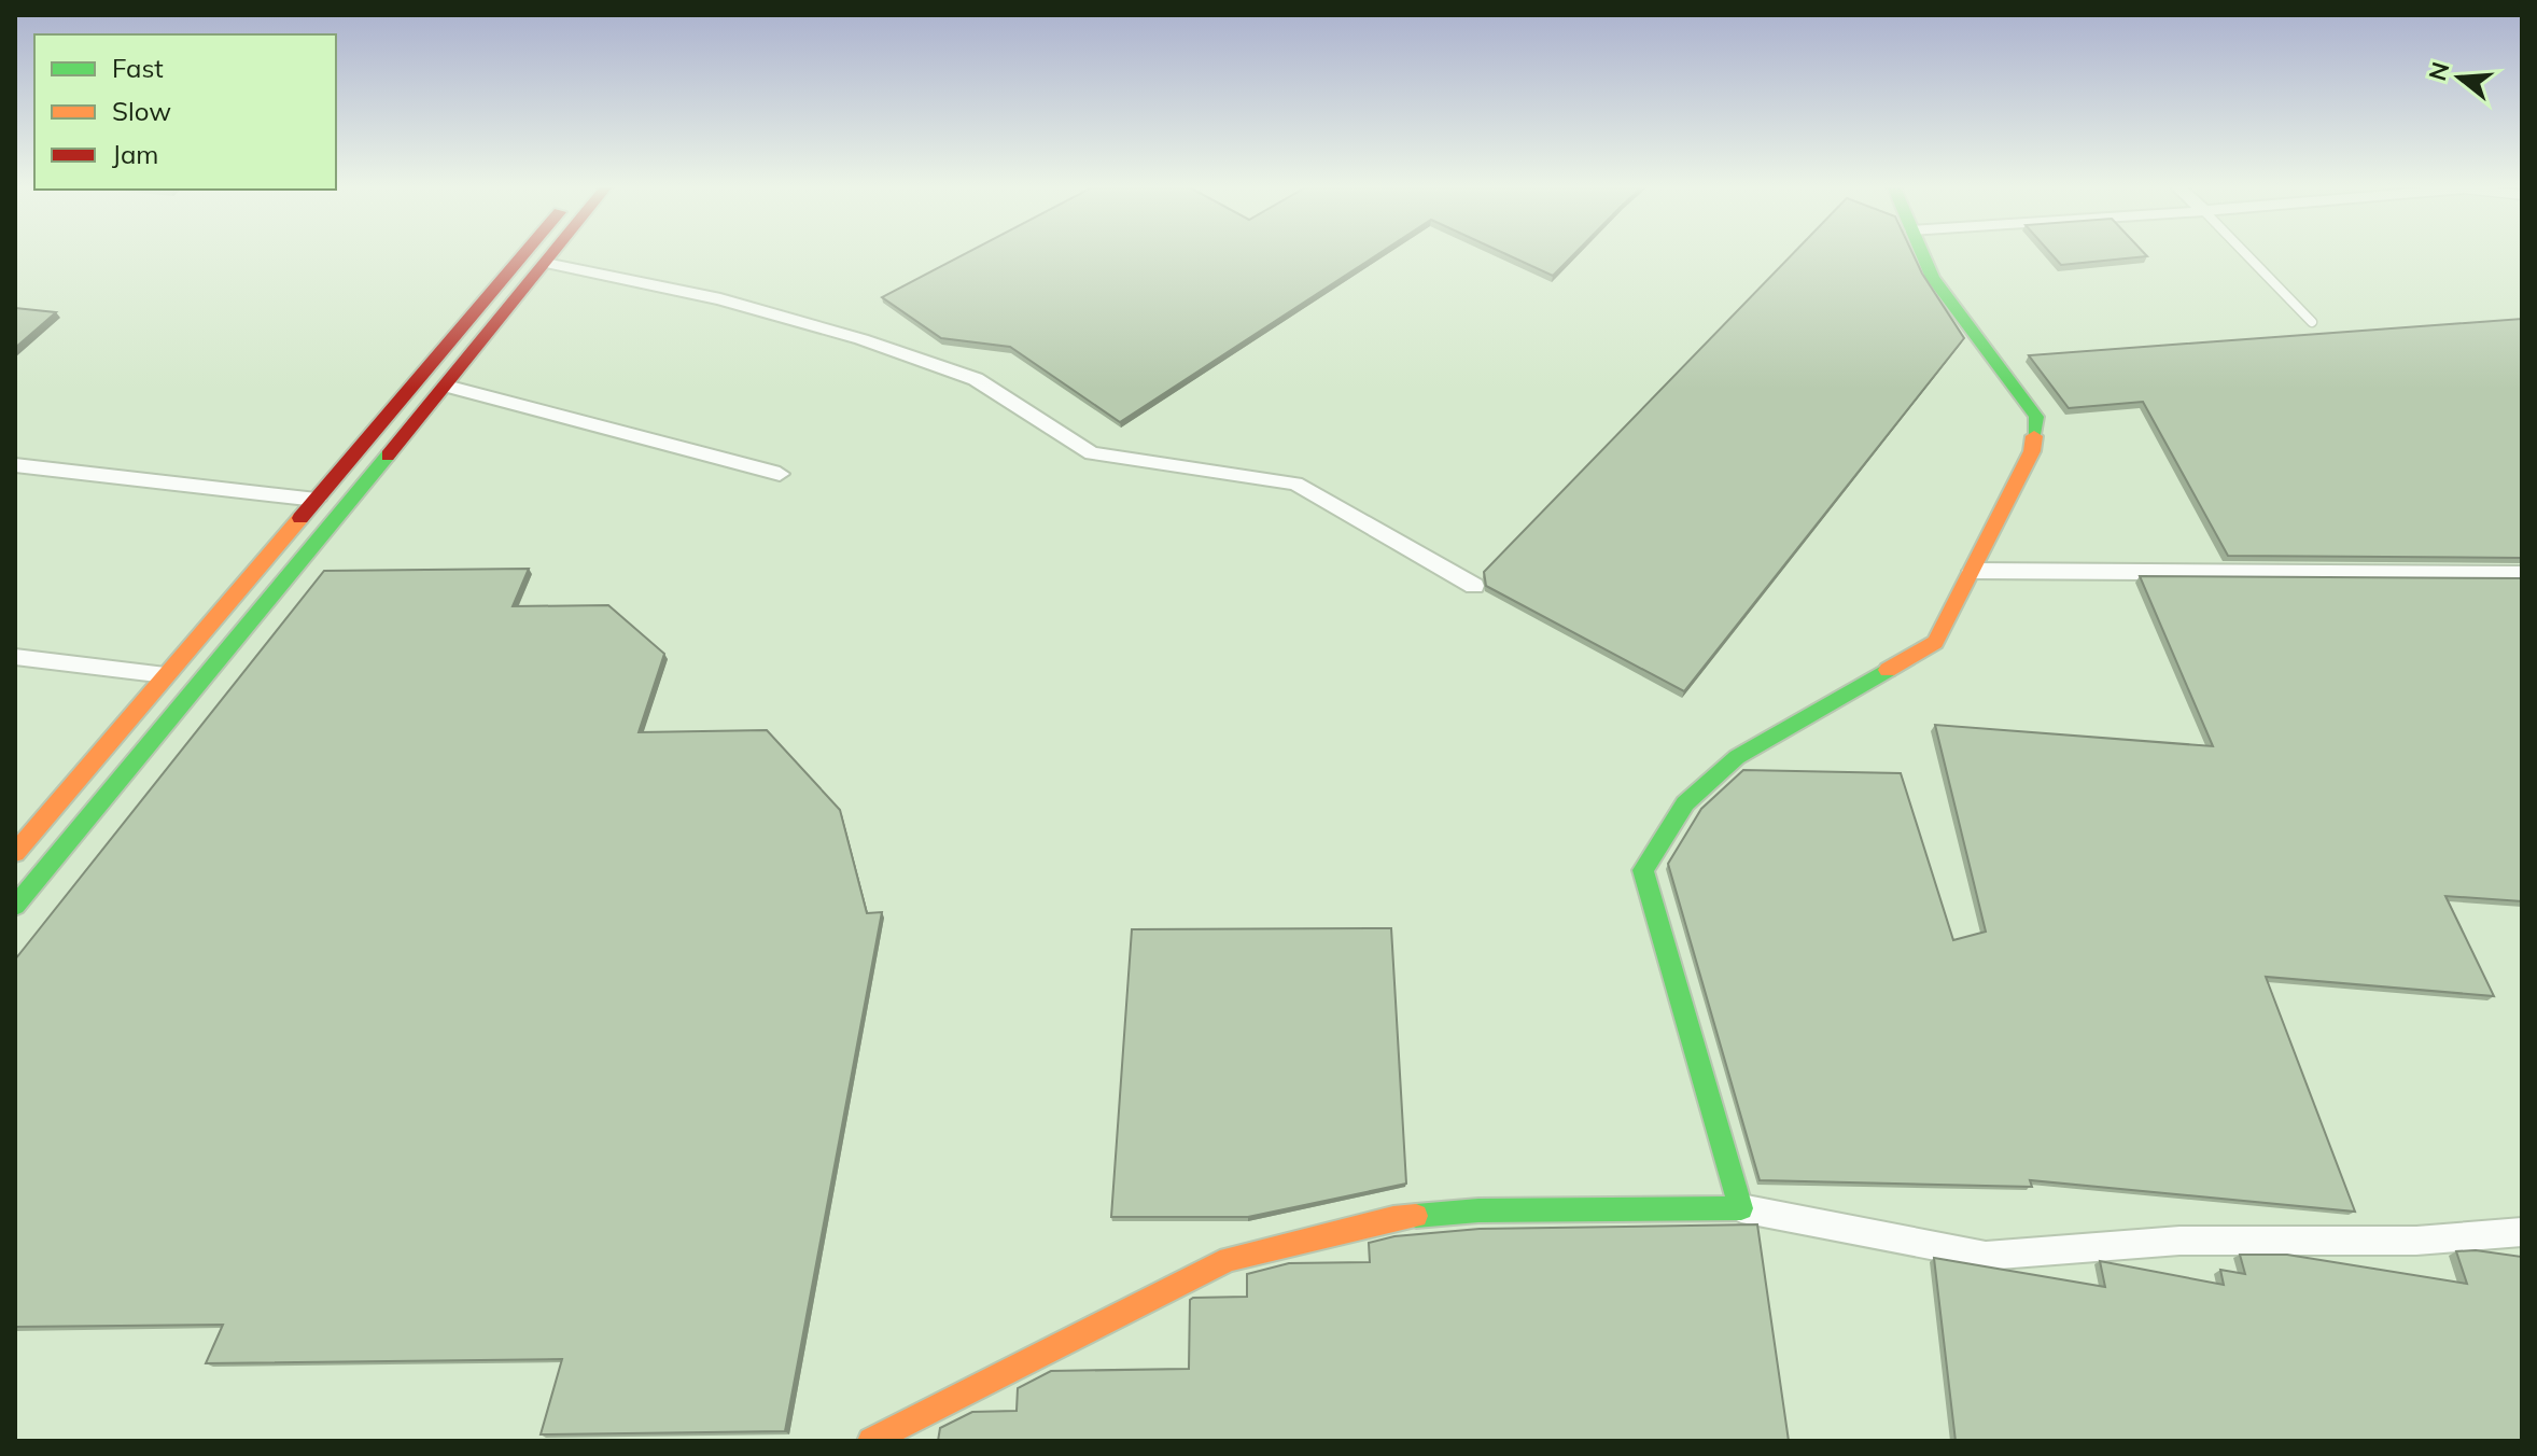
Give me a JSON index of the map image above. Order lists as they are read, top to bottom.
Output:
{
  "legend": ["Fast", "Slow", "Jam"],
  "north": "left"
}
